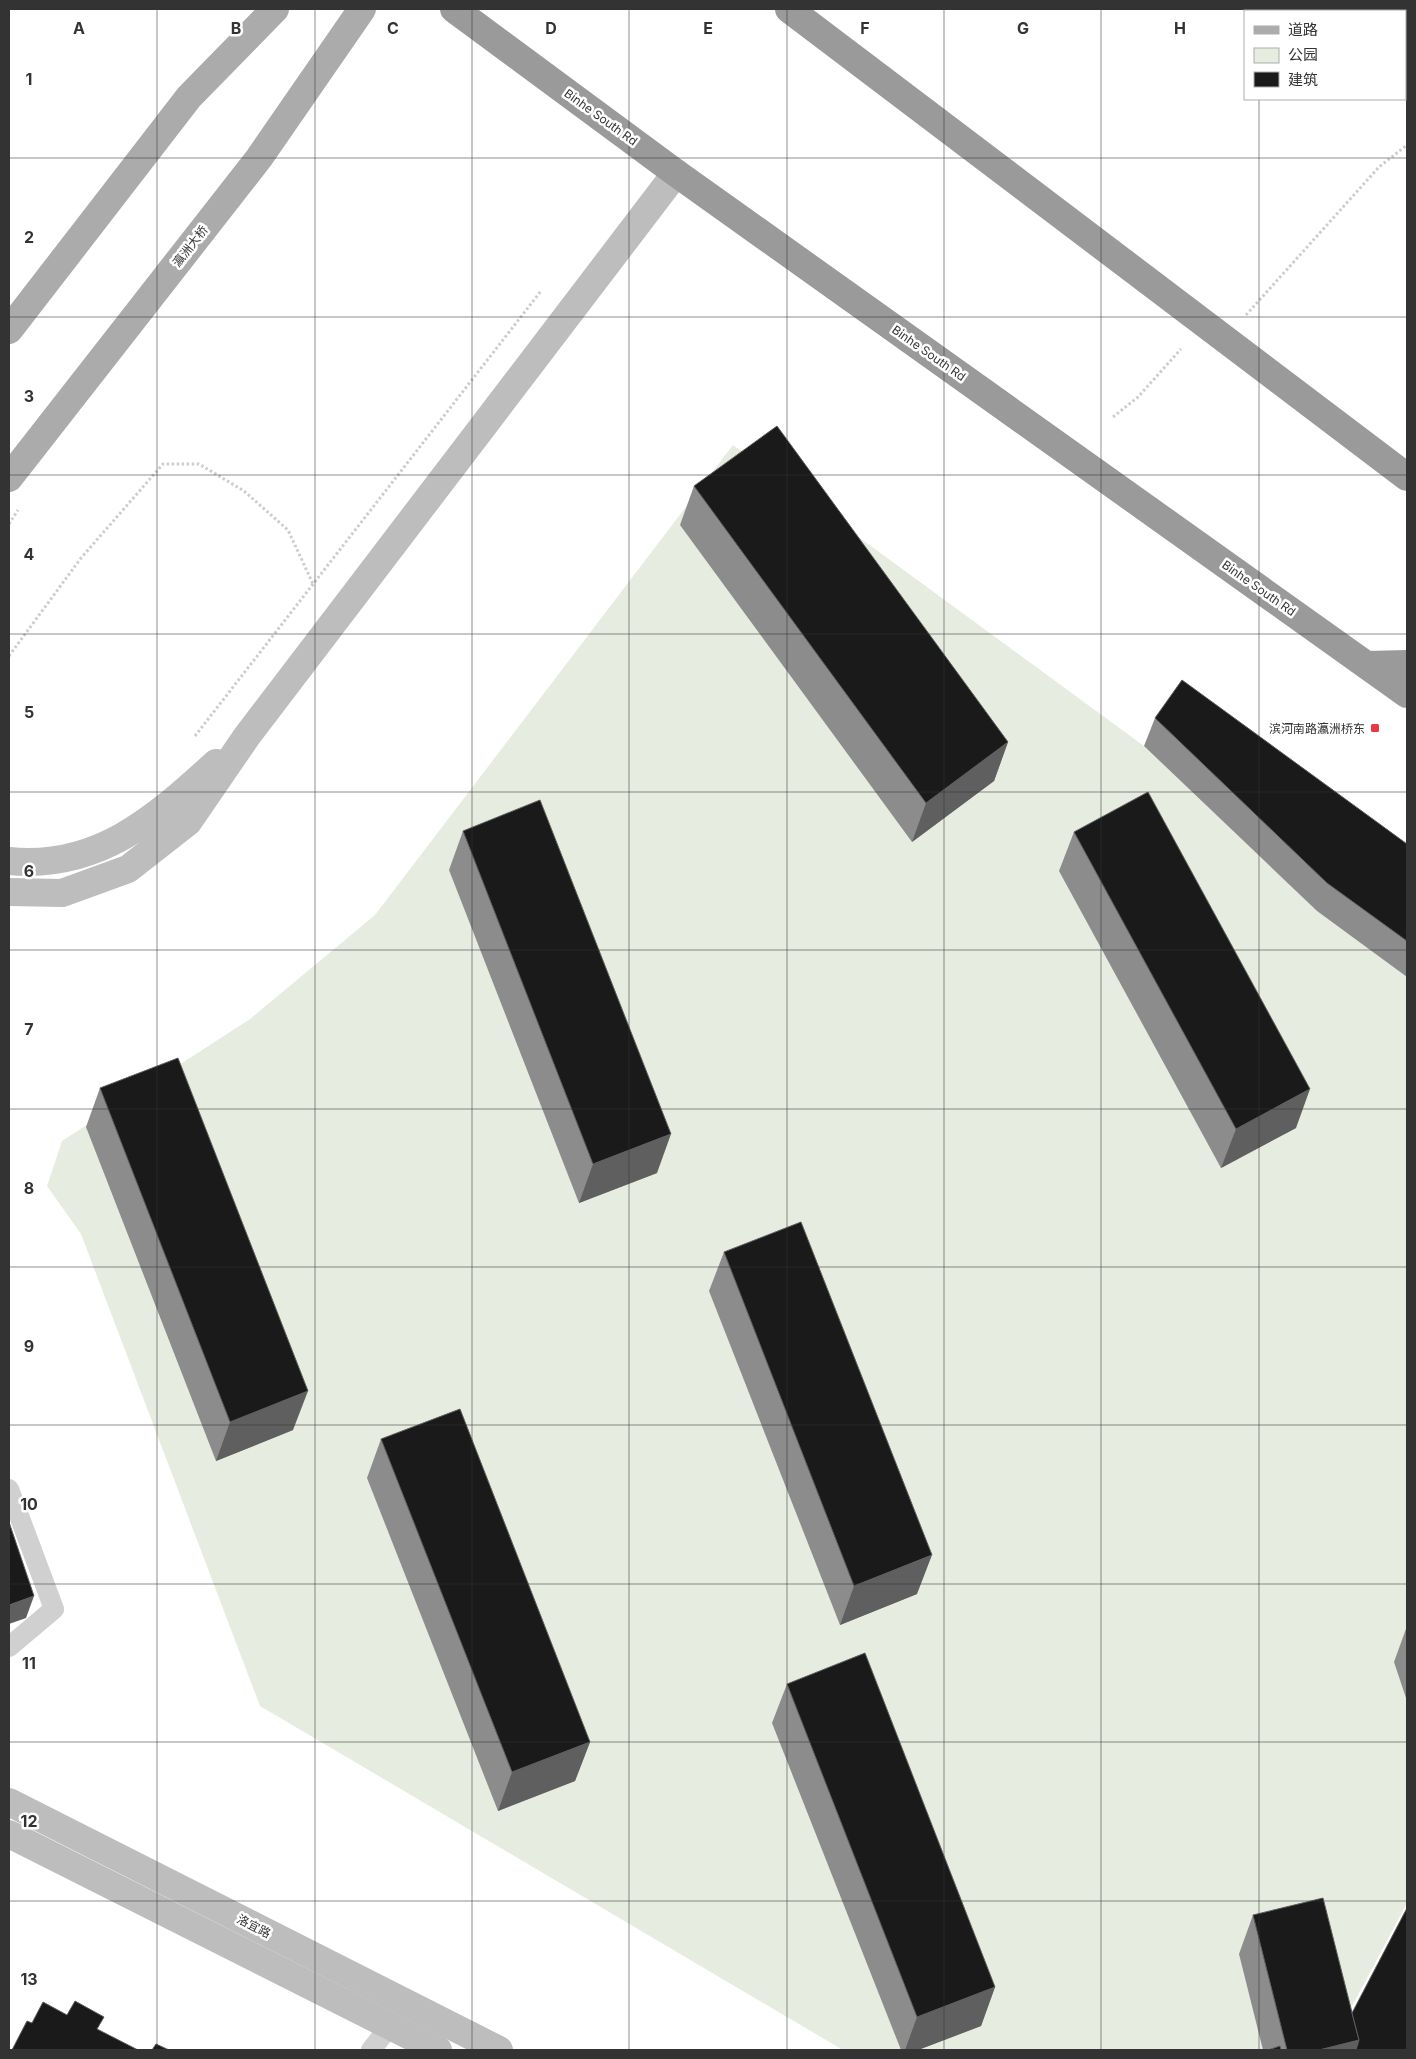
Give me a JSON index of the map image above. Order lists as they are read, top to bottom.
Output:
{
  "streets": {
    "highway": ["Binhe South Rd"],
    "main road": ["瀛洲大桥", "洛宜路"]
  },
  "places": {
    "transit": ["滨河南路瀛洲桥东"]
  },
  "legend": ["道路", "公园", "建筑"],
  "grid": {
    "columns": [
      "A",
      "B",
      "C",
      "D",
      "E",
      "F",
      "G",
      "H"
    ],
    "rows": [
      "1",
      "2",
      "3",
      "4",
      "5",
      "6",
      "7",
      "8",
      "9",
      "10",
      "11",
      "12",
      "13"
    ]
  }
}
